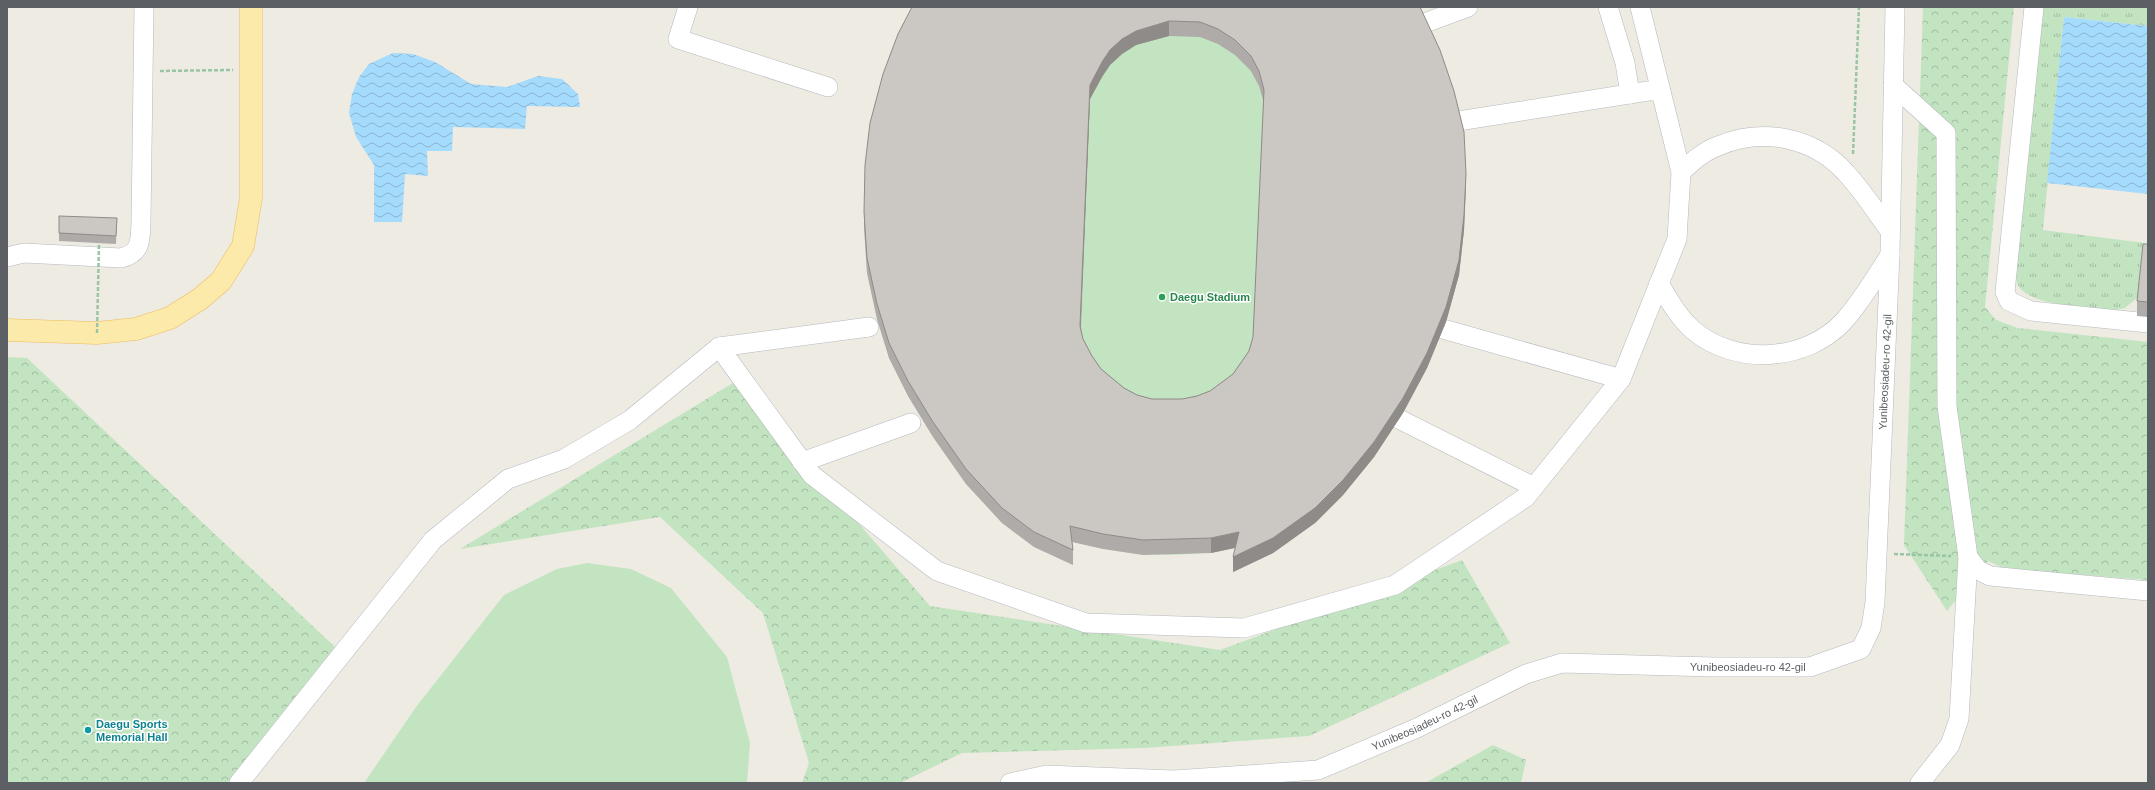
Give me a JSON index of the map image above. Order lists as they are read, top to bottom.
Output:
{
  "streets": {
    "street": ["Yunibeosiadeu-ro 42-gil"]
  },
  "places": ["Daegu Stadium", "Daegu Sports Memorial Hall"]
}
